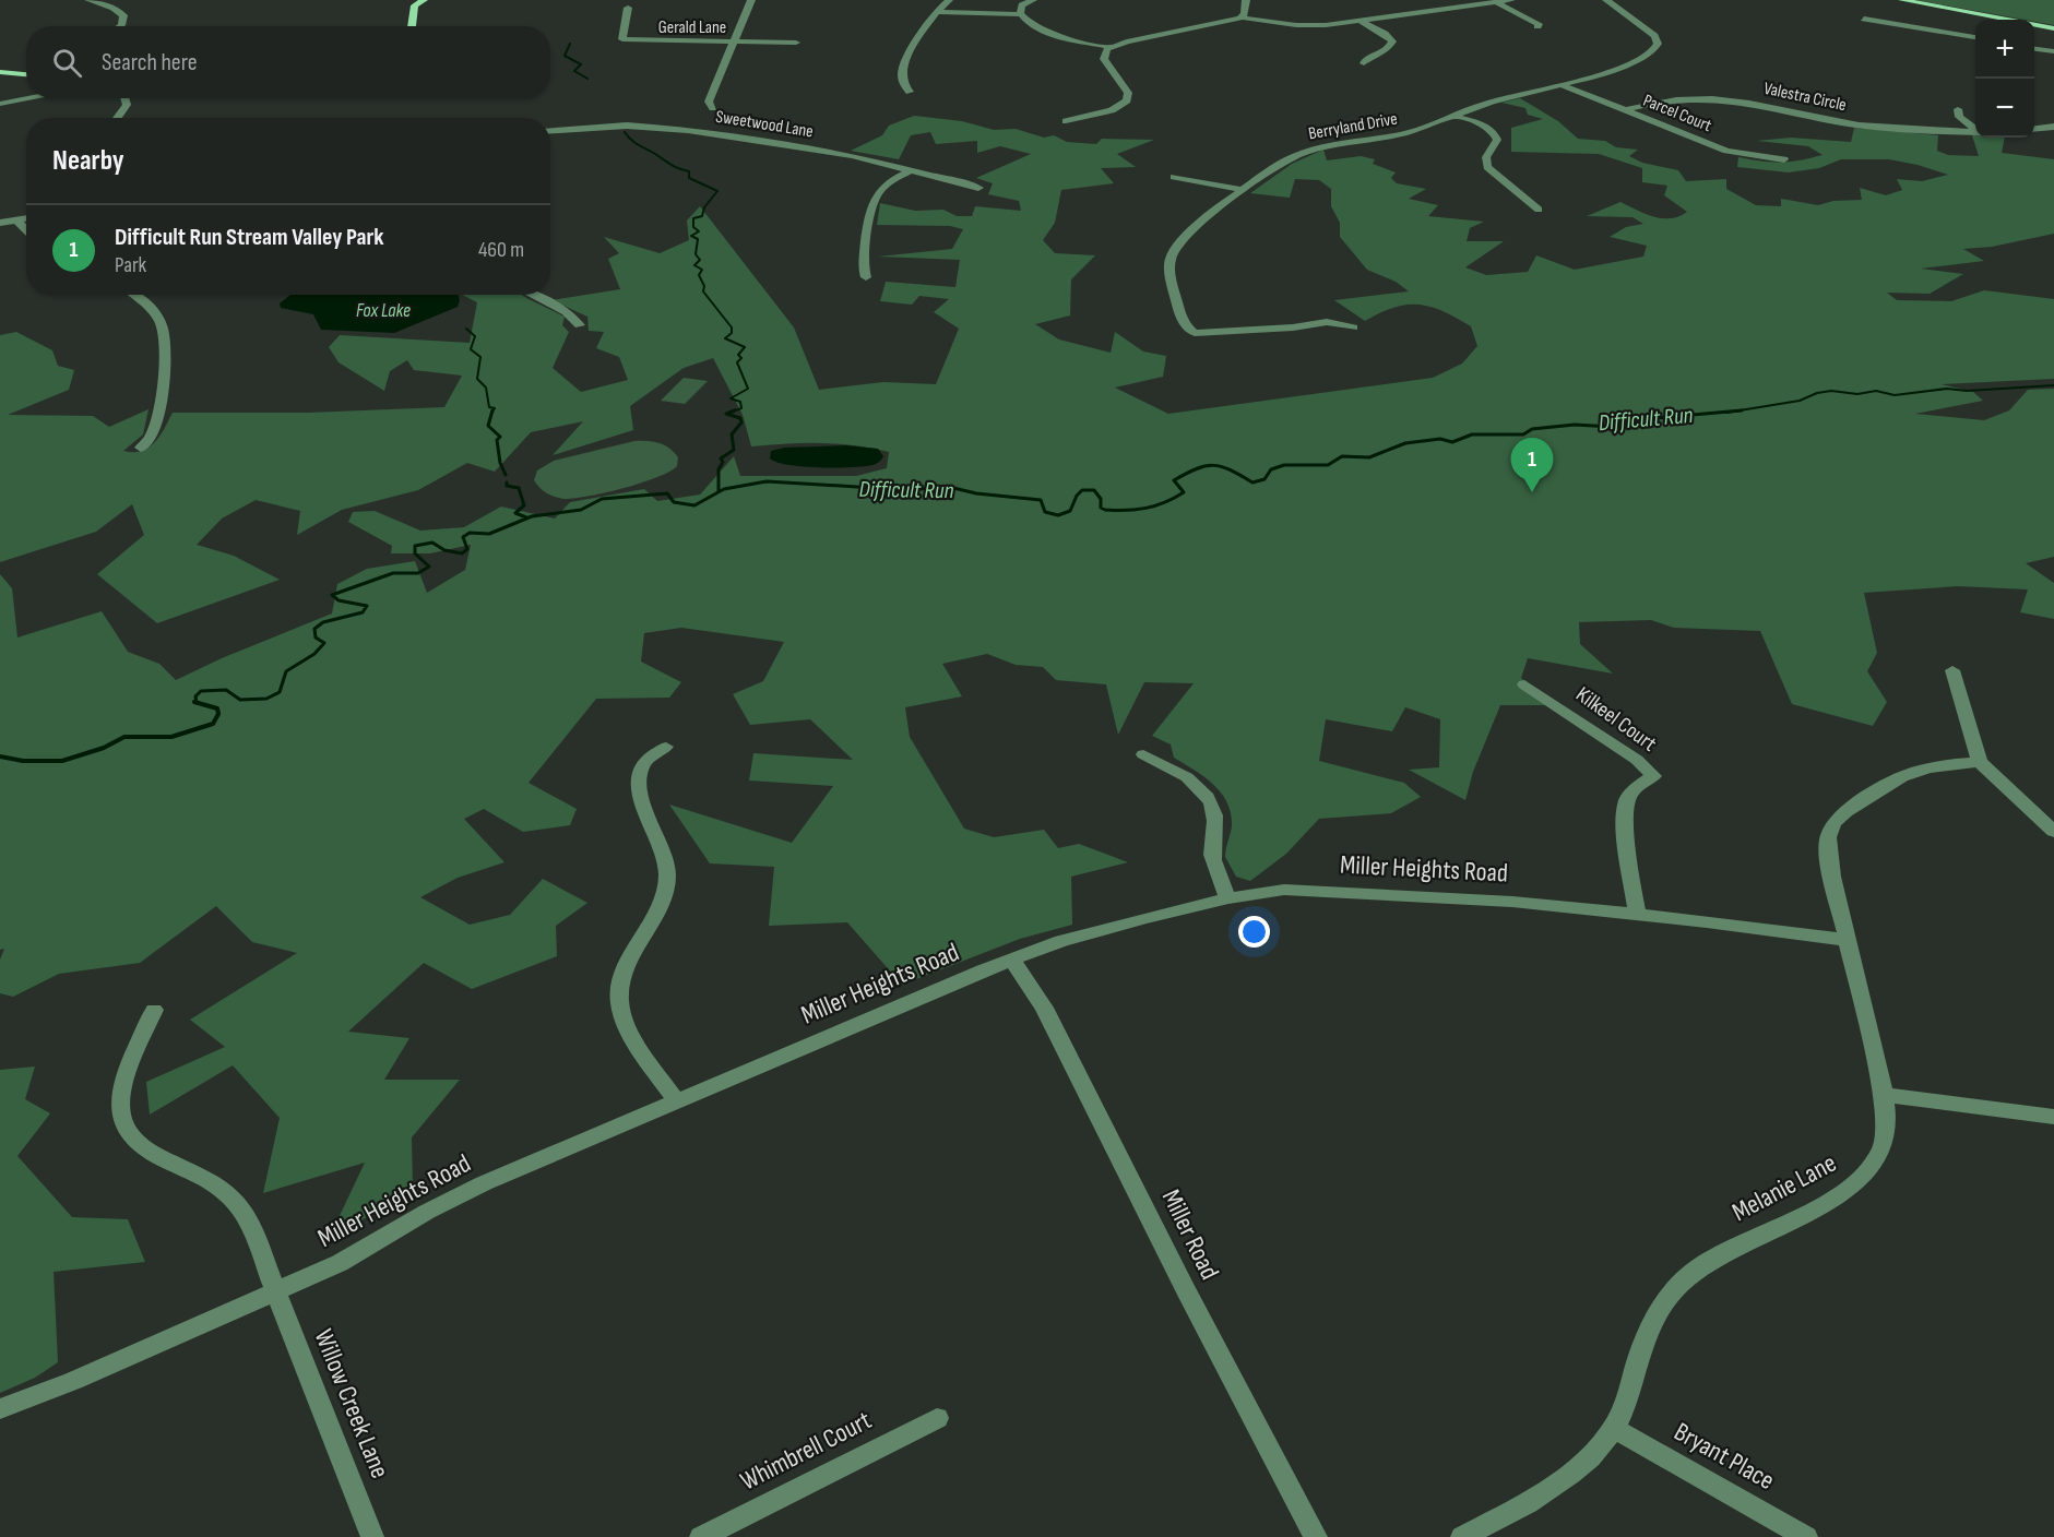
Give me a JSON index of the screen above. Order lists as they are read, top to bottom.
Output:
{
  "streets": {
    "street": [
      "Gerald Lane",
      "Valestra Circle",
      "Parcel Court",
      "Sweetwood Lane",
      "Berryland Drive",
      "Kilkeel Court",
      "Miller Heights Road",
      "Melanie Lane",
      "Miller Road",
      "Willow Creek Lane",
      "Whimbrell Court",
      "Bryant Place"
    ]
  },
  "crossings": [
    ["Valestra Circle", "Parcel Court"],
    ["Parcel Court", "Berryland Drive"],
    ["Kilkeel Court", "Miller Heights Road"],
    ["Miller Heights Road", "Melanie Lane"],
    ["Miller Heights Road", "Miller Road"],
    ["Miller Heights Road", "Willow Creek Lane"],
    ["Melanie Lane", "Bryant Place"]
  ],
  "water": ["Fox Lake", "Difficult Run"],
  "page": {
    "map_buttons": ["+", "−"],
    "search": "Search here",
    "heading": "Nearby",
    "list": [
      {
        "mark": "1",
        "name": "Difficult Run Stream Valley Park",
        "note": "Park",
        "value": "460 m"
      }
    ],
    "pins": "1"
  }
}
